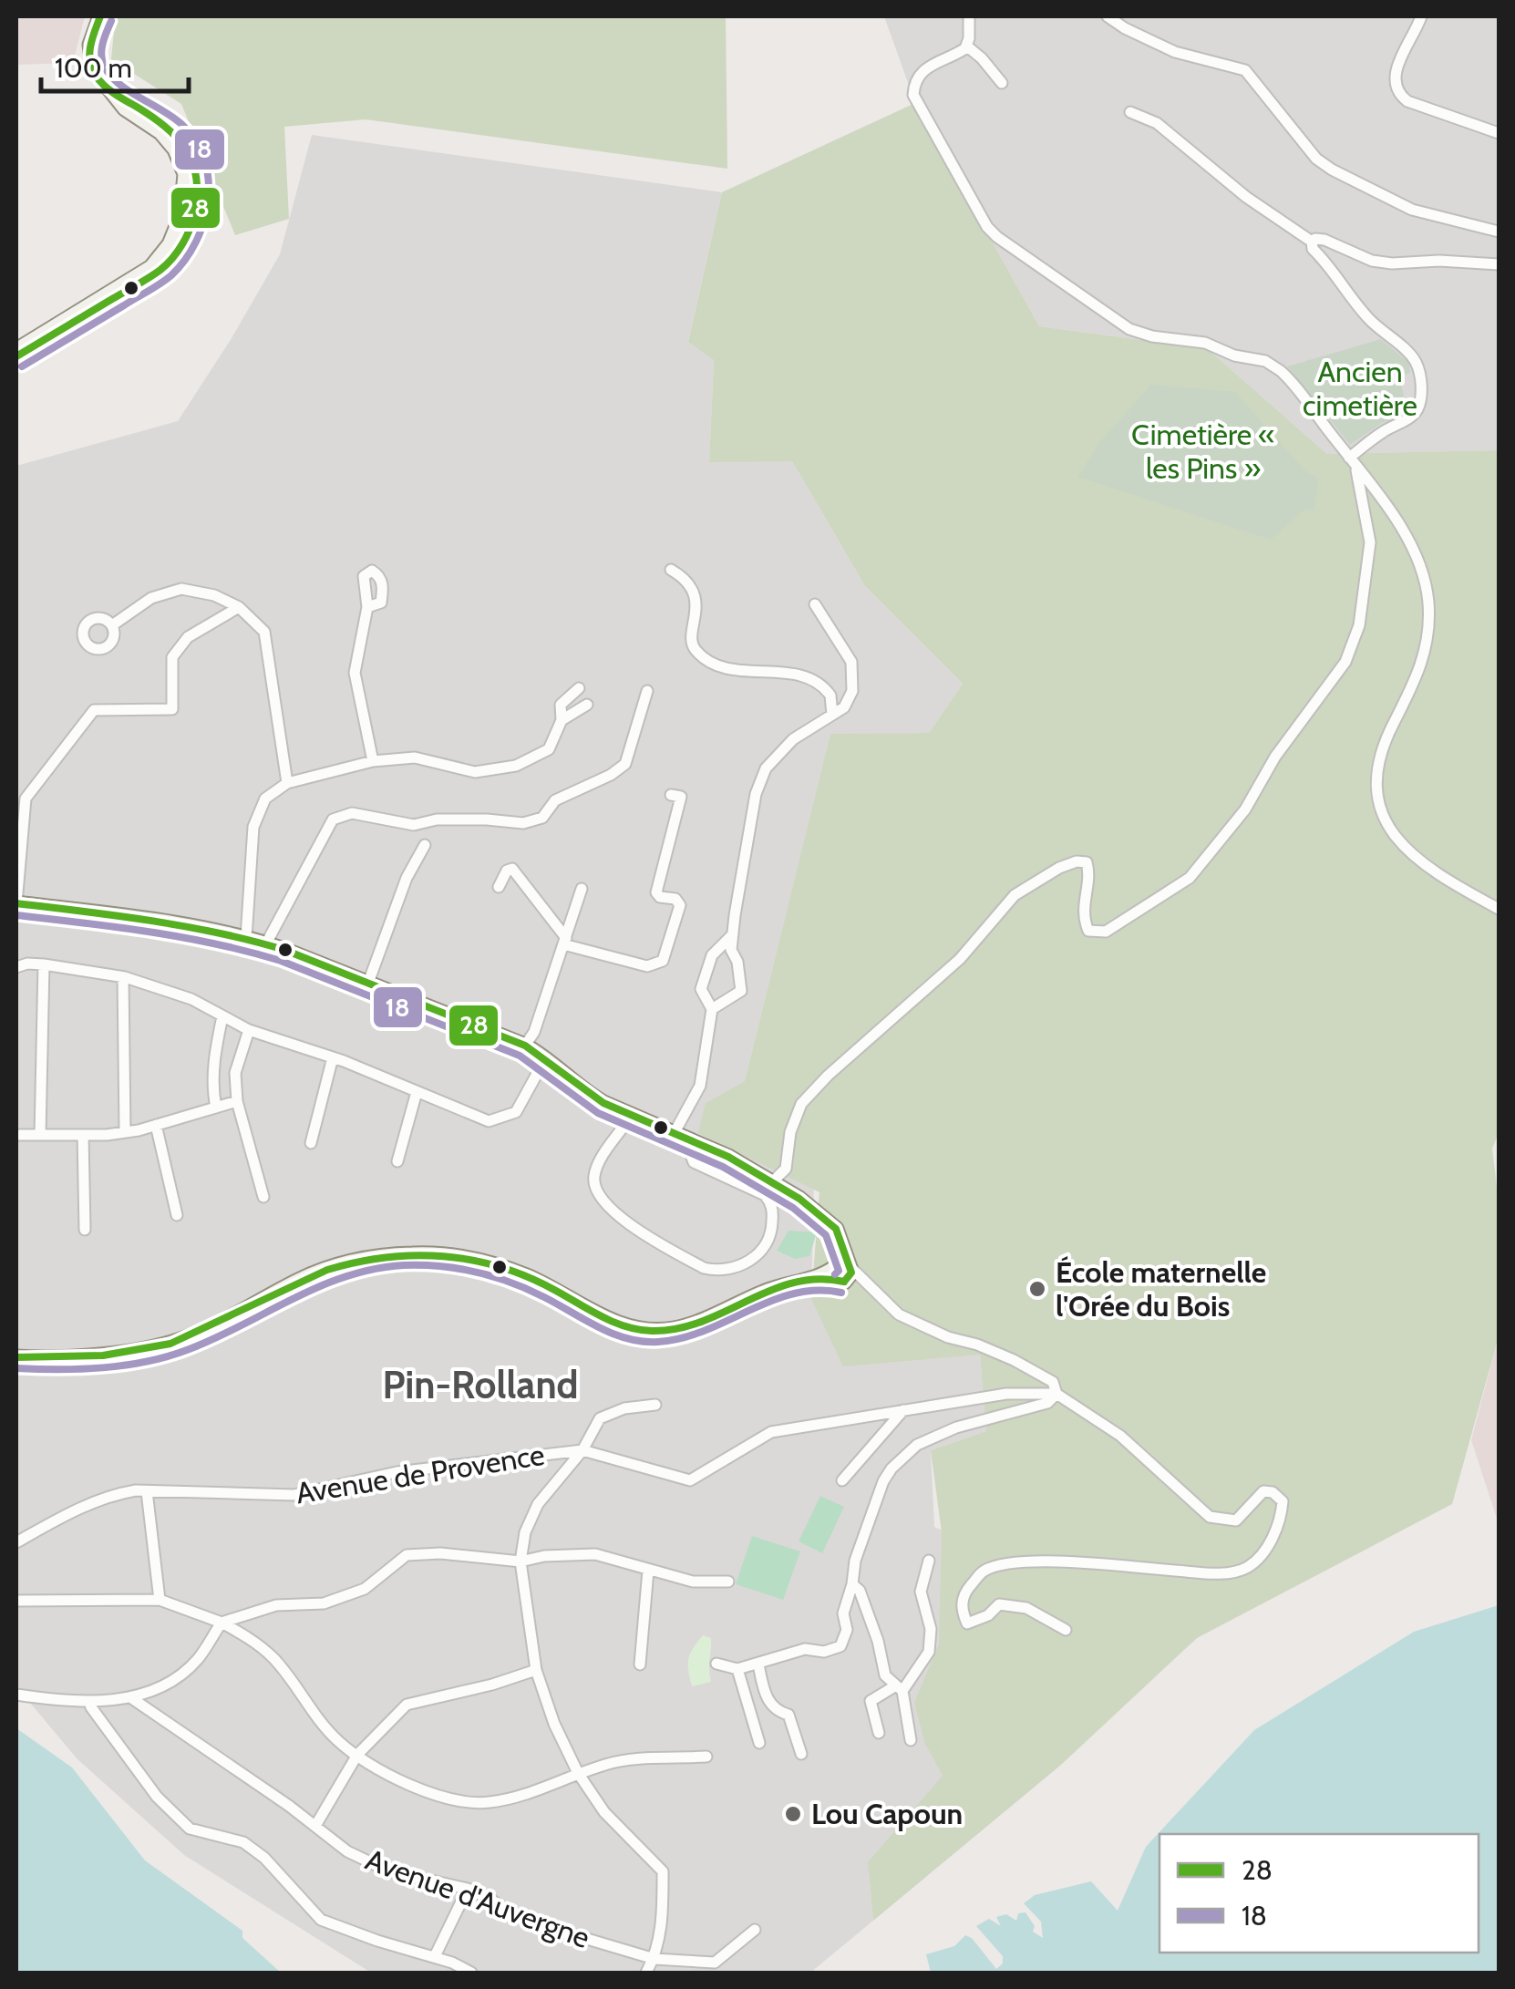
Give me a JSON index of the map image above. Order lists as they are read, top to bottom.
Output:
{
  "streets": {
    "street": ["Avenue de Provence", "Avenue d'Auvergne"]
  },
  "districts": ["Pin-Rolland"],
  "parks": ["Ancien cimetière", "Cimetière « les Pins »"],
  "places": ["École maternelle l'Orée du Bois", "Lou Capoun"],
  "lines": ["transit line 28", "transit line 18"],
  "legend": ["28", "18"],
  "scale_bar": "100 m"
}
